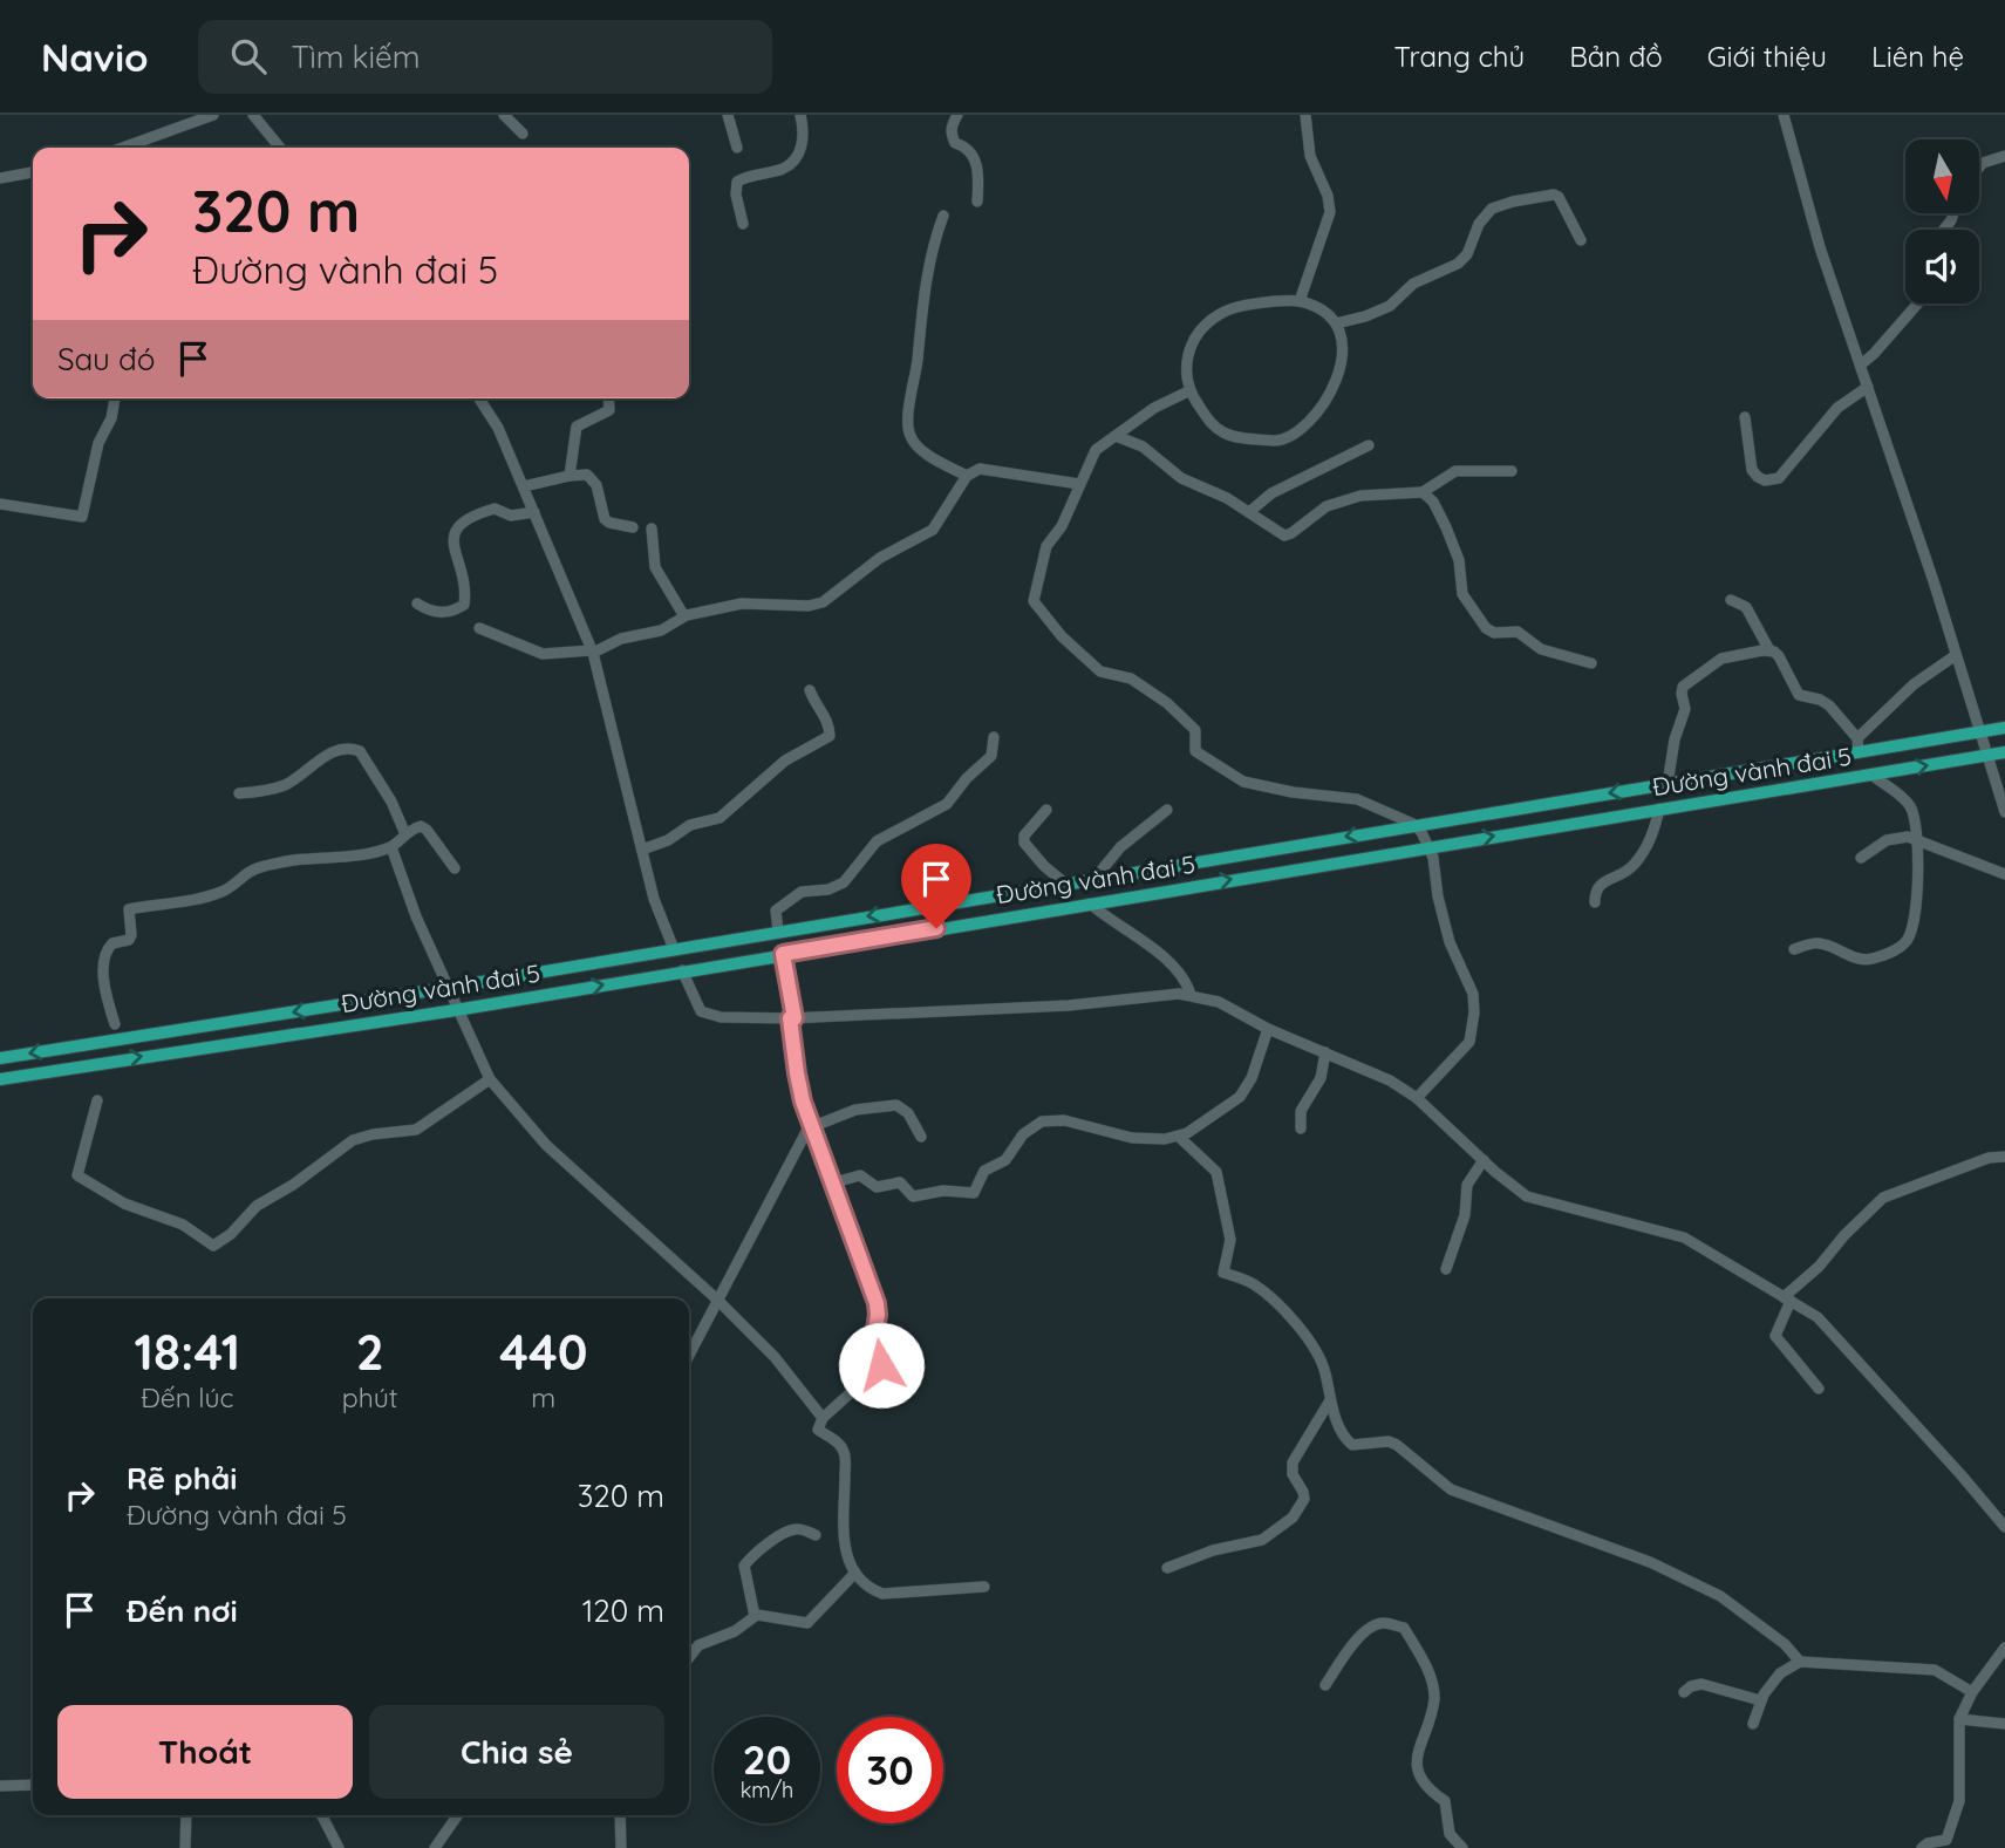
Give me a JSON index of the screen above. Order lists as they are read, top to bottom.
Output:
{
  "streets": {
    "main road": ["Đường vành đai 5"]
  },
  "north": "bottom",
  "page": {
    "header": "Navio",
    "search": "Tìm kiếm",
    "nav": [
      "Trang chủ",
      "Bản đồ",
      "Giới thiệu",
      "Liên hệ"
    ],
    "turn": ["320 m", "Đường vành đai 5"],
    "then": "Sau đó",
    "eta": [
      "18:41",
      "Đến lúc",
      "2",
      "phút",
      "440",
      "m"
    ],
    "list": [
      {
        "name": "Rẽ phải",
        "note": "Đường vành đai 5",
        "value": "320 m"
      },
      {
        "name": "Đến nơi",
        "value": "120 m"
      }
    ],
    "buttons": ["Thoát", "Chia sẻ"],
    "speed": "20 km/h",
    "limit": "30"
  }
}
